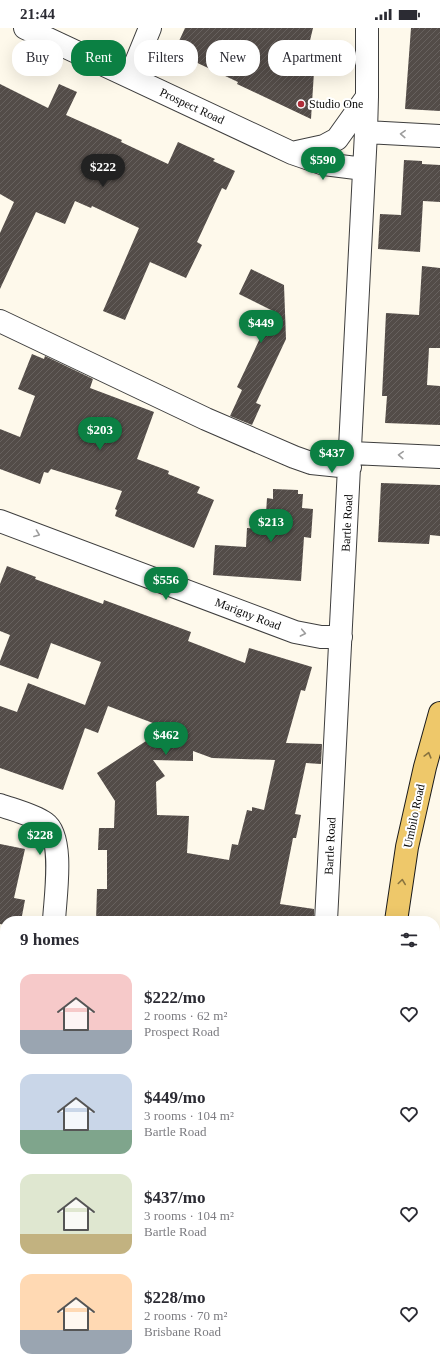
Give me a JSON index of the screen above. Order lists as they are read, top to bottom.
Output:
{
  "streets": {
    "main road": ["Umbilo Road"],
    "street": ["Prospect Road", "Bartle Road", "Marigny Road"]
  },
  "crossings": [
    ["Prospect Road", "Bartle Road"],
    ["Bartle Road", "Marigny Road"]
  ],
  "one_way": ["Umbilo Road"],
  "places": ["Studio One"],
  "page": {
    "status": "21:44",
    "chip": [
      "Buy",
      "Rent",
      "Filters",
      "New",
      "Apartment"
    ],
    "price": [
      "$590",
      "$222",
      "$449",
      "$203",
      "$437",
      "$213",
      "$556",
      "$462",
      "$228"
    ],
    "heading": "9 homes",
    "list": [
      {
        "name": "$222/mo",
        "note": "2 rooms · 62 m² · Prospect Road"
      },
      {
        "name": "$449/mo",
        "note": "3 rooms · 104 m² · Bartle Road"
      },
      {
        "name": "$437/mo",
        "note": "3 rooms · 104 m² · Bartle Road"
      },
      {
        "name": "$228/mo",
        "note": "2 rooms · 70 m² · Brisbane Road"
      }
    ]
  }
}
